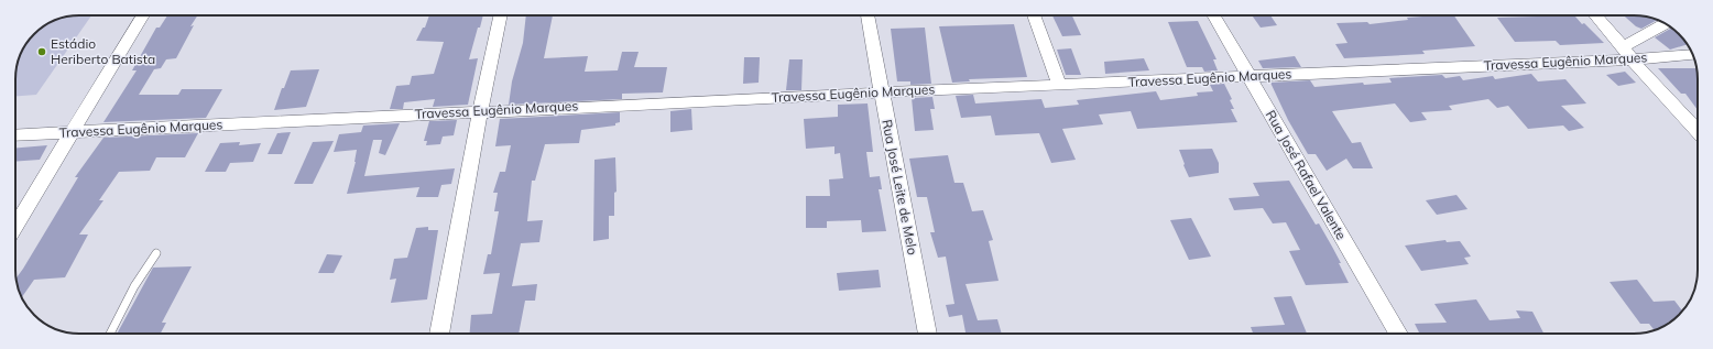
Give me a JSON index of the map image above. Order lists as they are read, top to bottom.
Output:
{
  "streets": {
    "street": ["Travessa Eugênio Marques", "Rua José Rafael Valente", "Rua José Leite de Melo"]
  },
  "crossings": [
    ["Travessa Eugênio Marques", "Rua José Rafael Valente"],
    ["Travessa Eugênio Marques", "Rua José Leite de Melo"]
  ],
  "places": ["Estádio Heriberto Batista"]
}
